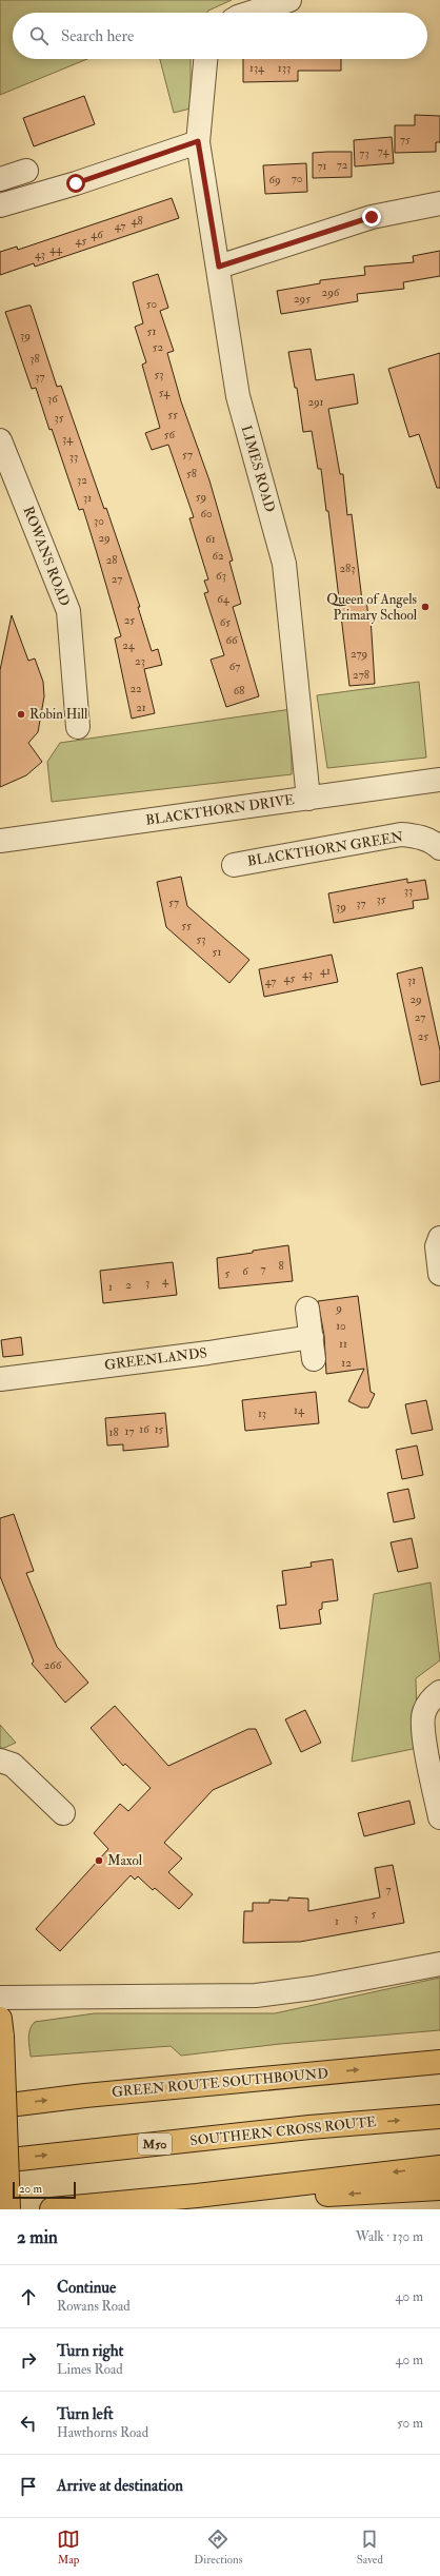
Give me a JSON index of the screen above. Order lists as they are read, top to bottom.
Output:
{
  "streets": {
    "main road": ["GREEN ROUTE SOUTHBOUND", "SOUTHERN CROSS ROUTE", "M50"],
    "street": [
      "LIMES ROAD",
      "ROWANS ROAD",
      "BLACKTHORN DRIVE",
      "BLACKTHORN GREEN",
      "GREENLANDS"
    ]
  },
  "crossings": [
    ["LIMES ROAD", "BLACKTHORN DRIVE"]
  ],
  "places": ["Queen of Angels Primary School", "Robin Hill", "Maxol"],
  "house_numbers": [
    "134",
    "133",
    "75",
    "74",
    "73",
    "72",
    "71",
    "70",
    "69",
    "48",
    "47",
    "46",
    "45",
    "44",
    "43",
    "296",
    "295",
    "50",
    "51",
    "39",
    "52",
    "38",
    "53",
    "37",
    "54",
    "36",
    "291",
    "55",
    "35",
    "56",
    "34",
    "57",
    "33",
    "58",
    "32",
    "59",
    "31",
    "60",
    "30",
    "29",
    "61",
    "62",
    "28",
    "283",
    "63",
    "27",
    "64",
    "25",
    "65",
    "66",
    "24",
    "279",
    "23",
    "67",
    "278",
    "22",
    "68",
    "21",
    "33",
    "35",
    "57",
    "37",
    "39",
    "55",
    "53",
    "51",
    "41",
    "43",
    "45",
    "31",
    "47",
    "29",
    "27",
    "25",
    "8",
    "7",
    "6",
    "5",
    "4",
    "3",
    "2",
    "1",
    "9",
    "10",
    "11",
    "12",
    "14",
    "13",
    "16",
    "15",
    "17",
    "18",
    "266",
    "7",
    "5",
    "3",
    "1"
  ],
  "scale_bar": "20 m",
  "page": {
    "search": "Search here",
    "scale": "20 m",
    "heading": ["2 min", "Walk · 130 m"],
    "list": [
      ["Continue", "Rowans Road", "40 m"],
      ["Turn right", "Limes Road", "40 m"],
      ["Turn left", "Hawthorns Road", "50 m"],
      "Arrive at destination"
    ],
    "nav": ["Map", "Directions", "Saved"]
  }
}
